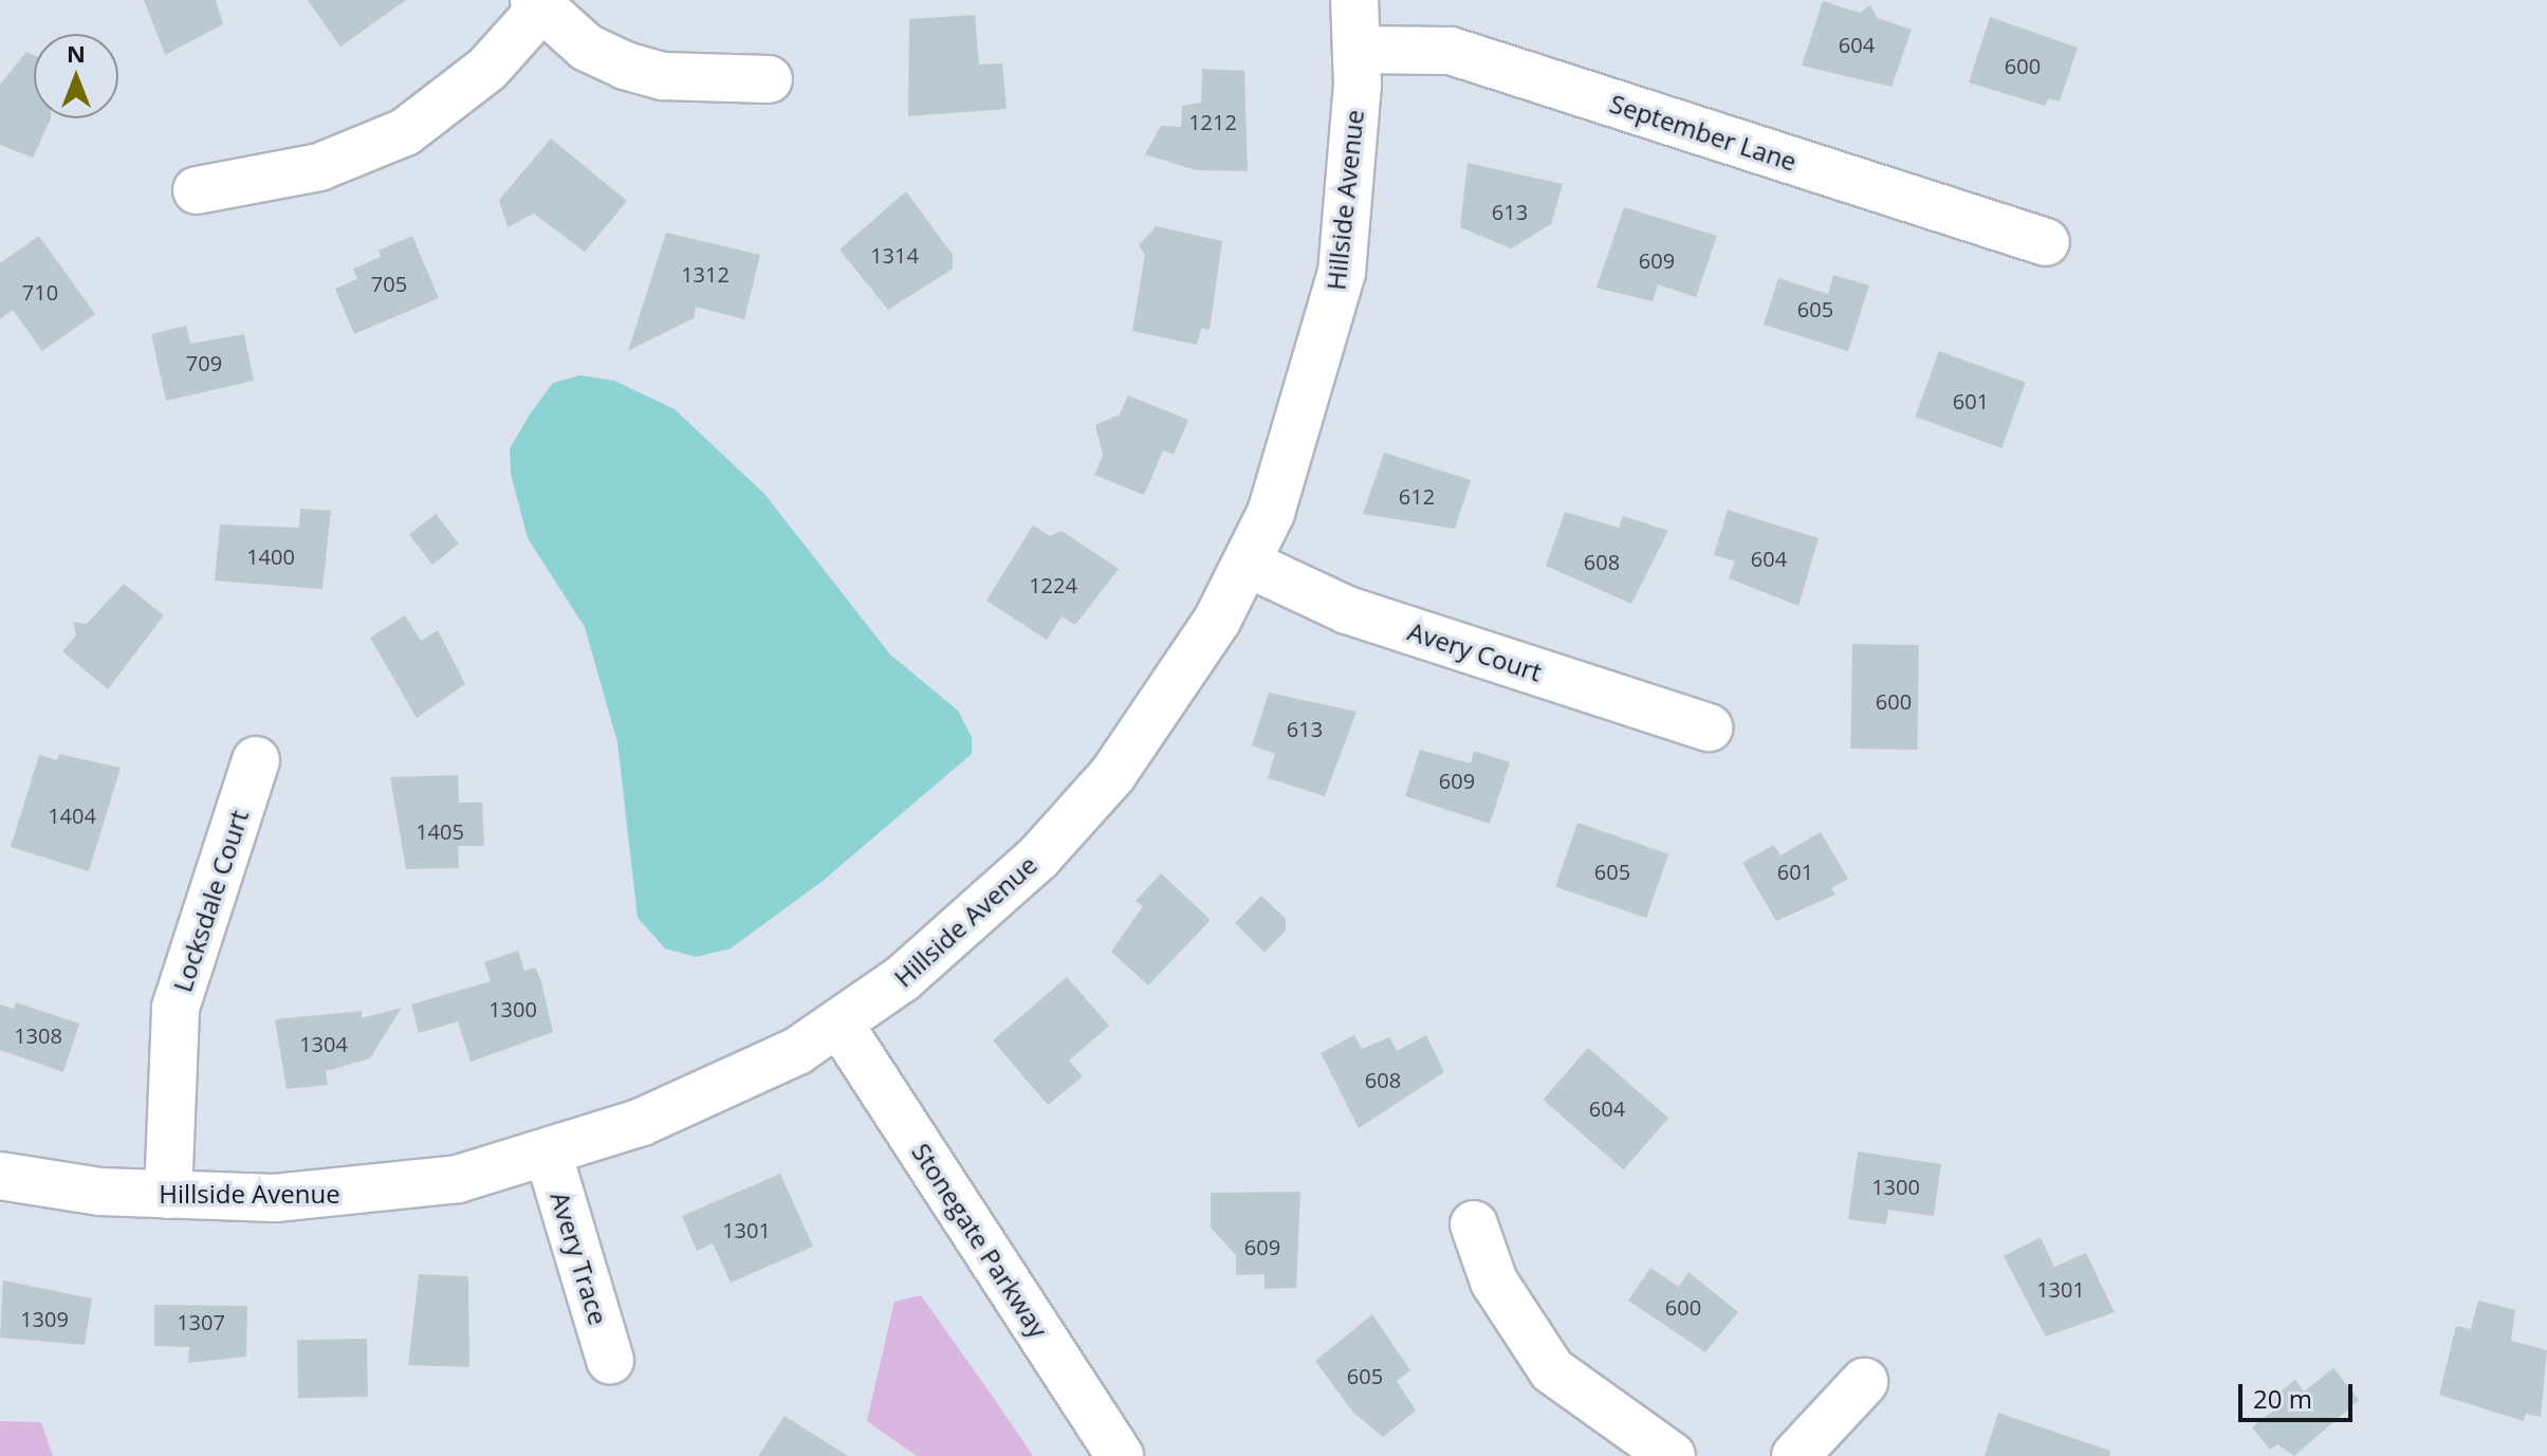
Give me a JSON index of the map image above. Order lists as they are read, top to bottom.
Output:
{
  "streets": {
    "street": [
      "September Lane",
      "Hillside Avenue",
      "Avery Court",
      "Locksdale Court",
      "Stonegate Parkway",
      "Avery Trace"
    ]
  },
  "crossings": [
    ["September Lane", "Hillside Avenue"],
    ["Hillside Avenue", "Avery Court"],
    ["Hillside Avenue", "Locksdale Court"],
    ["Hillside Avenue", "Stonegate Parkway"],
    ["Hillside Avenue", "Avery Trace"]
  ],
  "house_numbers": [
    "604",
    "600",
    "1212",
    "613",
    "1314",
    "609",
    "1312",
    "705",
    "710",
    "605",
    "709",
    "601",
    "612",
    "1400",
    "604",
    "608",
    "1224",
    "600",
    "613",
    "609",
    "1404",
    "1405",
    "605",
    "601",
    "1300",
    "1308",
    "1304",
    "608",
    "604",
    "1300",
    "1301",
    "609",
    "1301",
    "600",
    "1309",
    "1307",
    "605"
  ],
  "scale_bar": "20 m",
  "north": "top"
}
